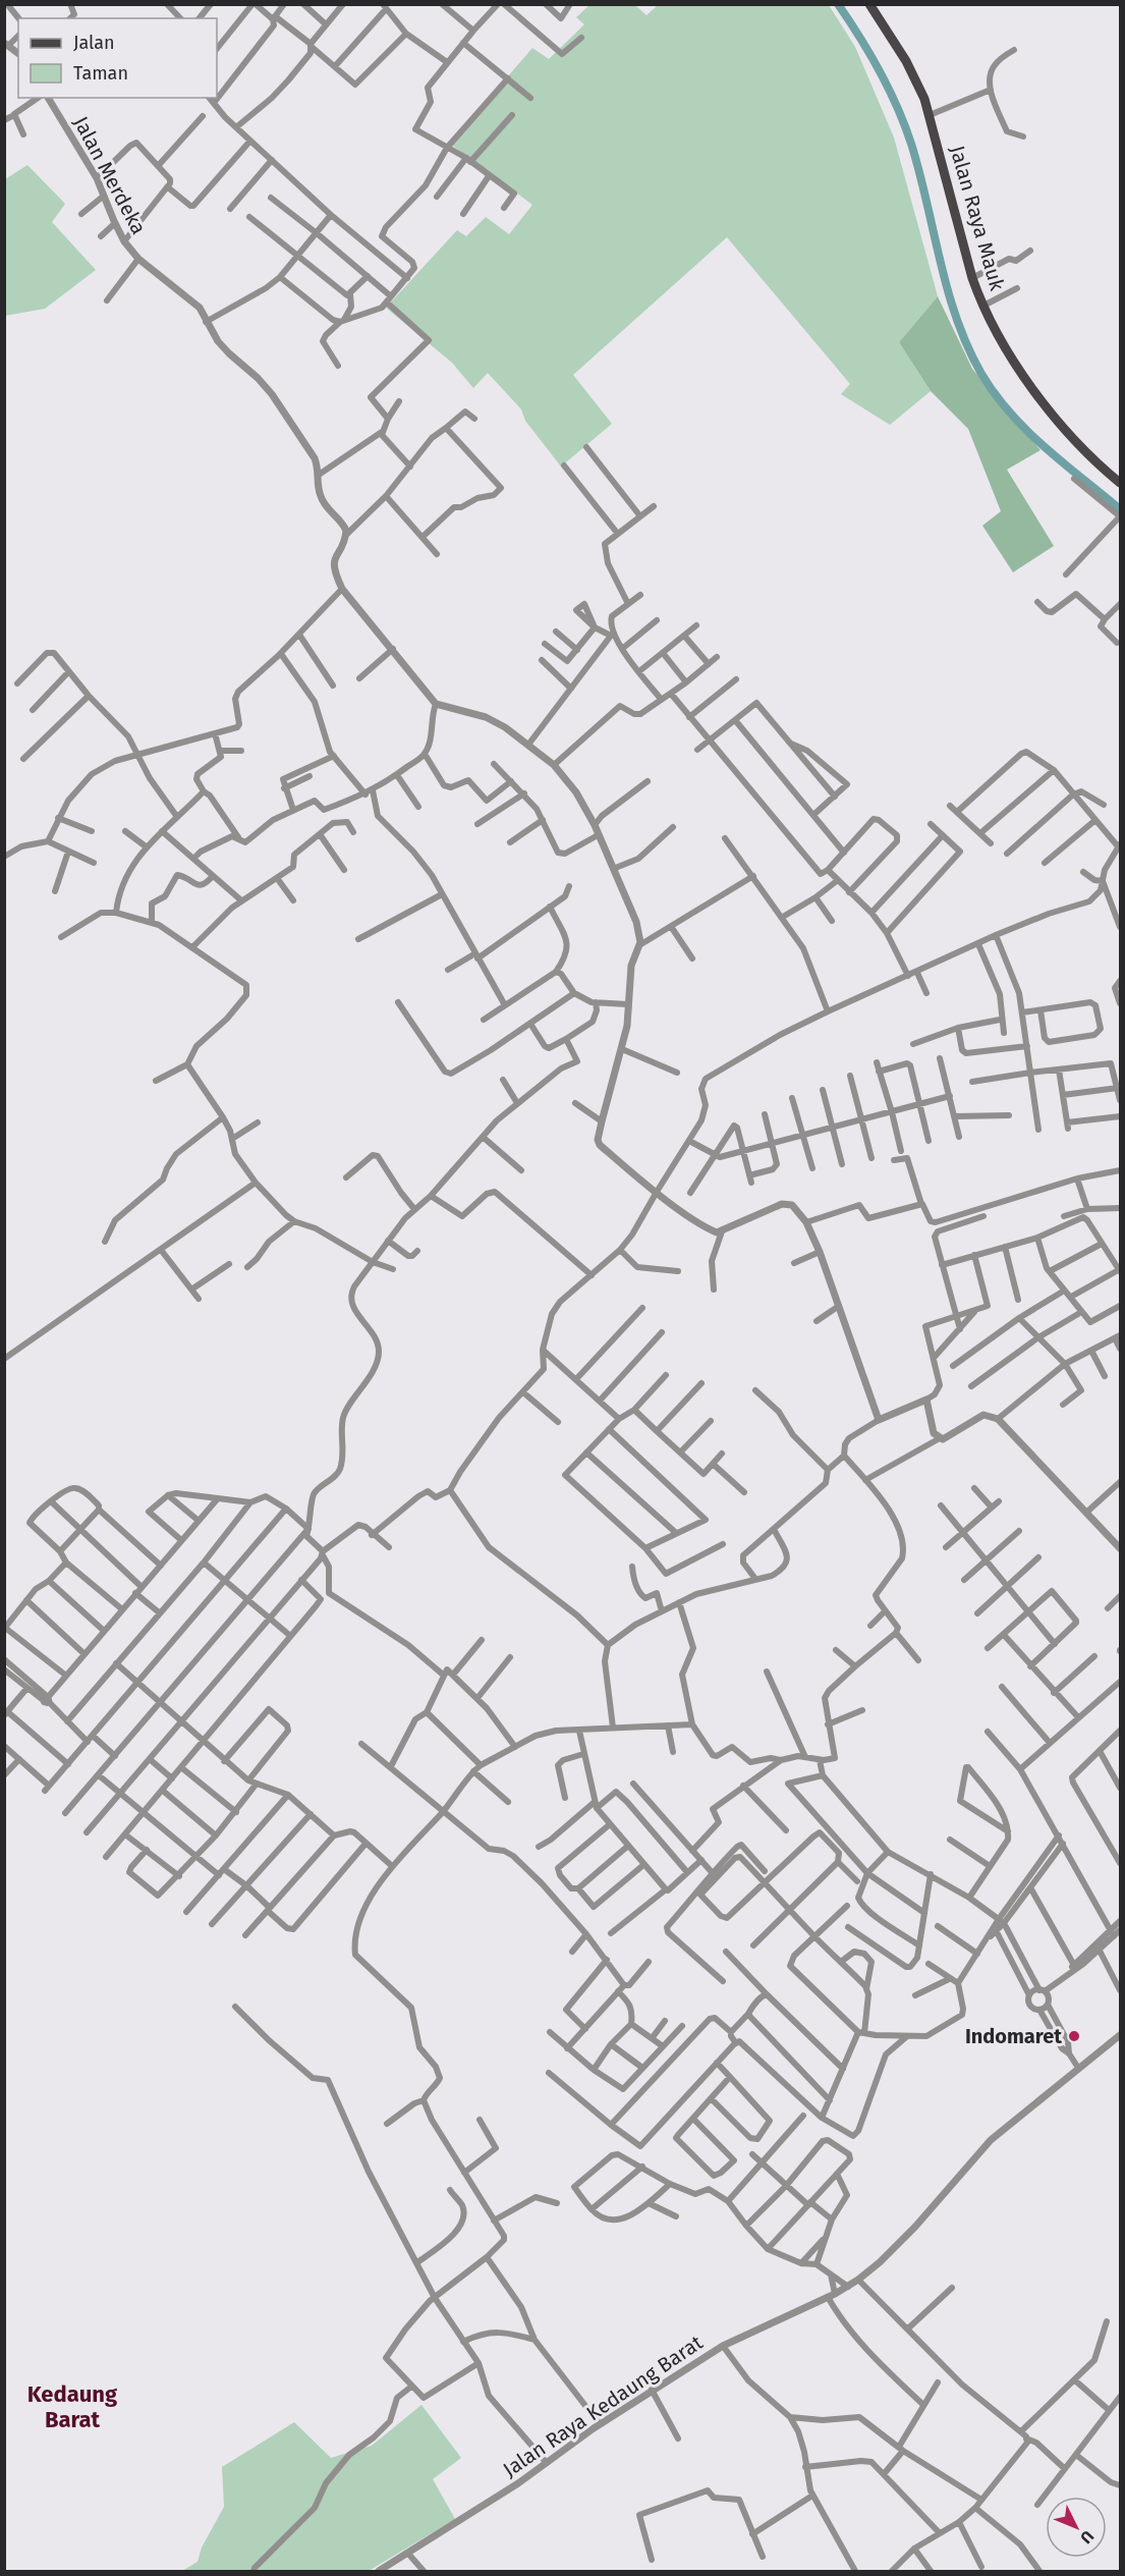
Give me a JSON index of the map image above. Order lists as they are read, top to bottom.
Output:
{
  "streets": {
    "main road": ["Jalan Raya Mauk"],
    "street": ["Jalan Merdeka", "Jalan Raya Kedaung Barat"]
  },
  "districts": ["Kedaung Barat"],
  "places": ["Indomaret"],
  "legend": ["Jalan", "Taman"],
  "north": "bottom right"
}
